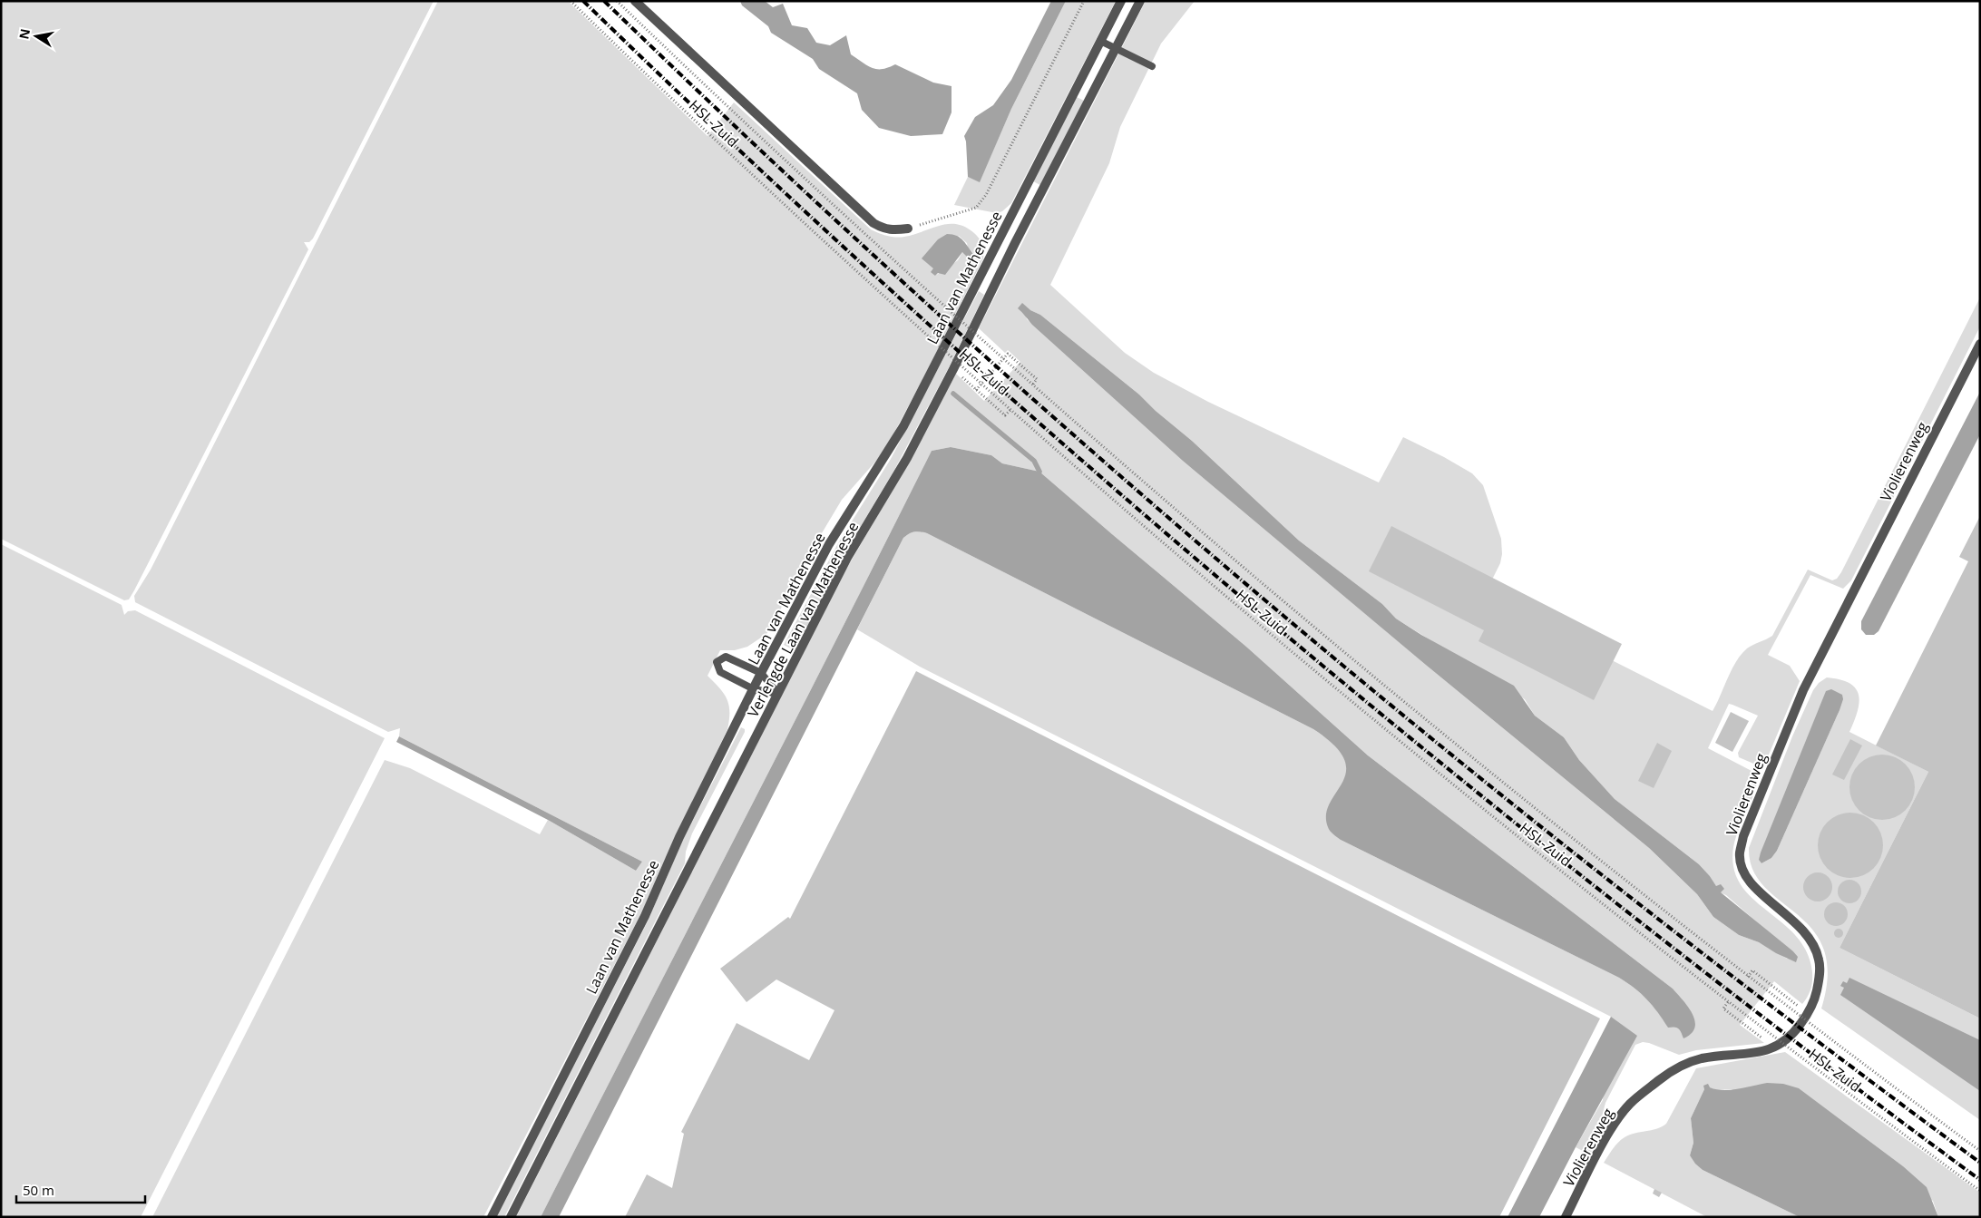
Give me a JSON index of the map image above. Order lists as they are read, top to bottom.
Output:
{
  "streets": {
    "street": ["Laan van Mathenesse", "Violierenweg", "Verlengde Laan van Mathenesse"],
    "path": ["HSL-Zuid"]
  },
  "crossings": [
    ["Laan van Mathenesse", "Verlengde Laan van Mathenesse"]
  ],
  "scale_bar": "50 m",
  "north": "left"
}
